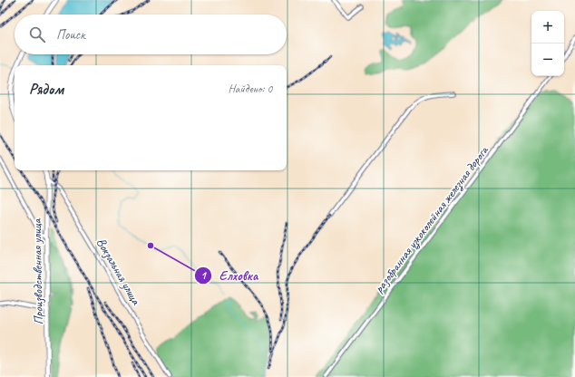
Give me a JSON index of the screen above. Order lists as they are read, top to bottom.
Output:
{
  "streets": {
    "main road": ["Производственная улица"],
    "street": ["разобранная узкоколейная железная дорога", "Вокзальная улица"]
  },
  "crossings": [
    ["Вокзальная улица", "Производственная улица"]
  ],
  "places": ["Елховка"],
  "page": {
    "map_buttons": ["+", "−"],
    "search": "Поиск",
    "heading": ["Рядом", "Найдено: 0"]
  }
}
